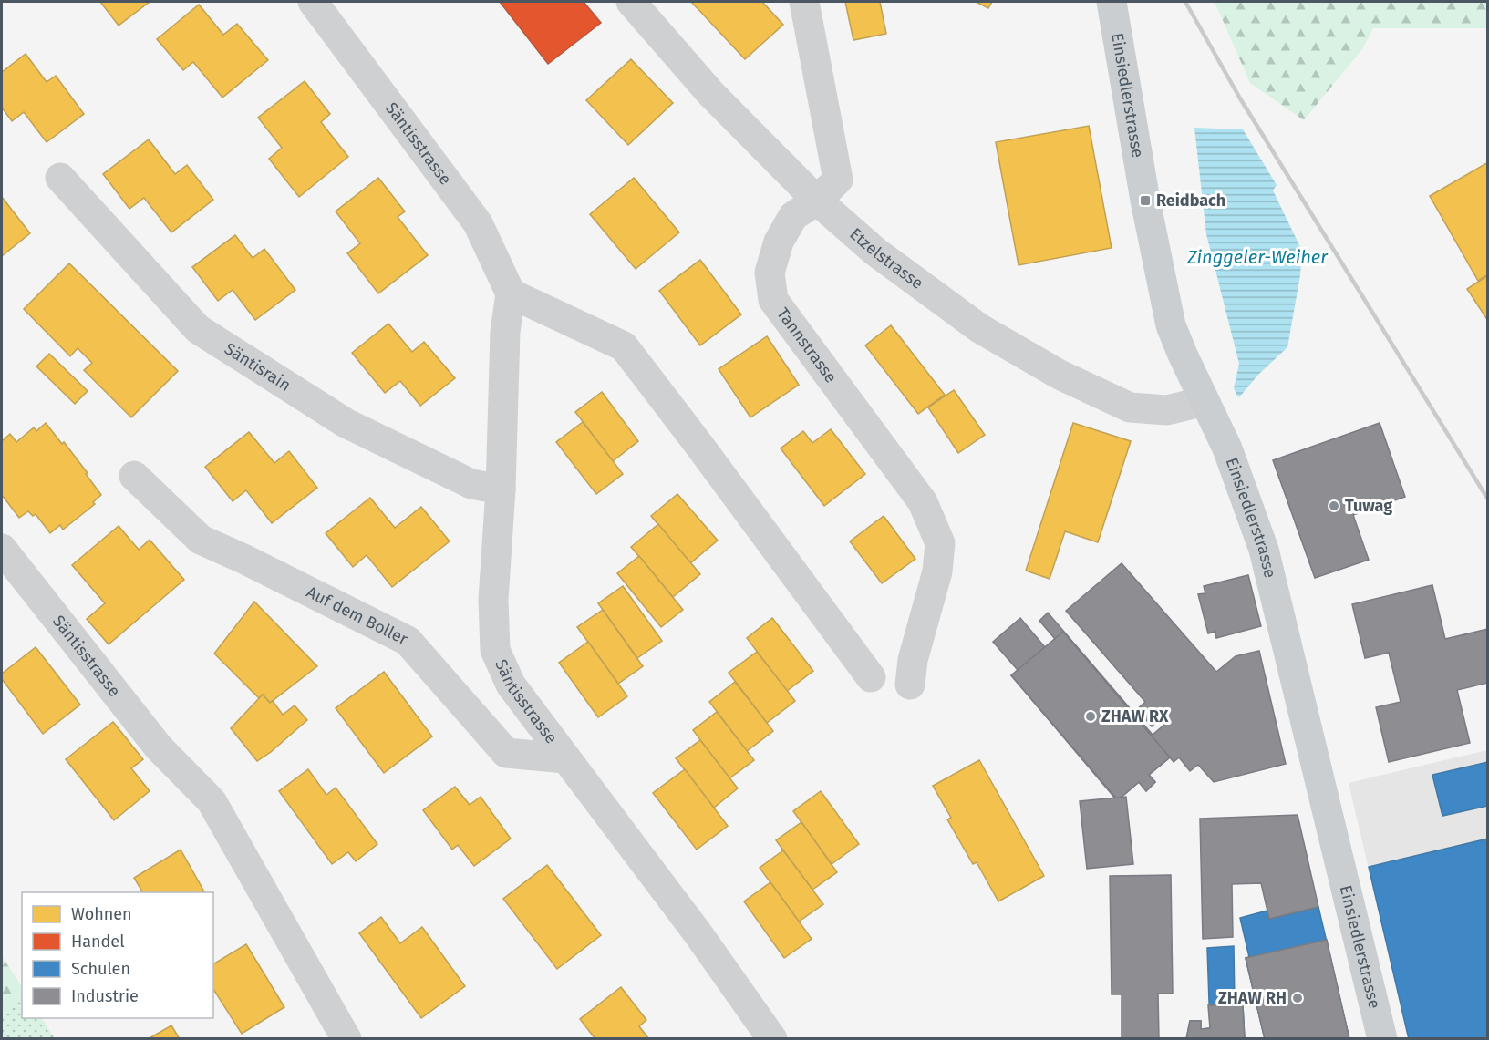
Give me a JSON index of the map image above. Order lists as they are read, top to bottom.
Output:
{
  "streets": {
    "main road": ["Einsiedlerstrasse"],
    "street": [
      "Säntisstrasse",
      "Etzelstrasse",
      "Tannstrasse",
      "Säntisrain",
      "Auf dem Boller"
    ]
  },
  "crossings": [
    ["Einsiedlerstrasse", "Etzelstrasse"],
    ["Säntisstrasse", "Säntisrain"],
    ["Säntisstrasse", "Auf dem Boller"],
    ["Etzelstrasse", "Tannstrasse"]
  ],
  "water": ["Zinggeler-Weiher"],
  "places": {
    "transit": ["Reidbach"],
    "other": ["Tuwag", "ZHAW RX", "ZHAW RH"]
  },
  "legend": [
    "Wohnen",
    "Handel",
    "Schulen",
    "Industrie"
  ]
}
